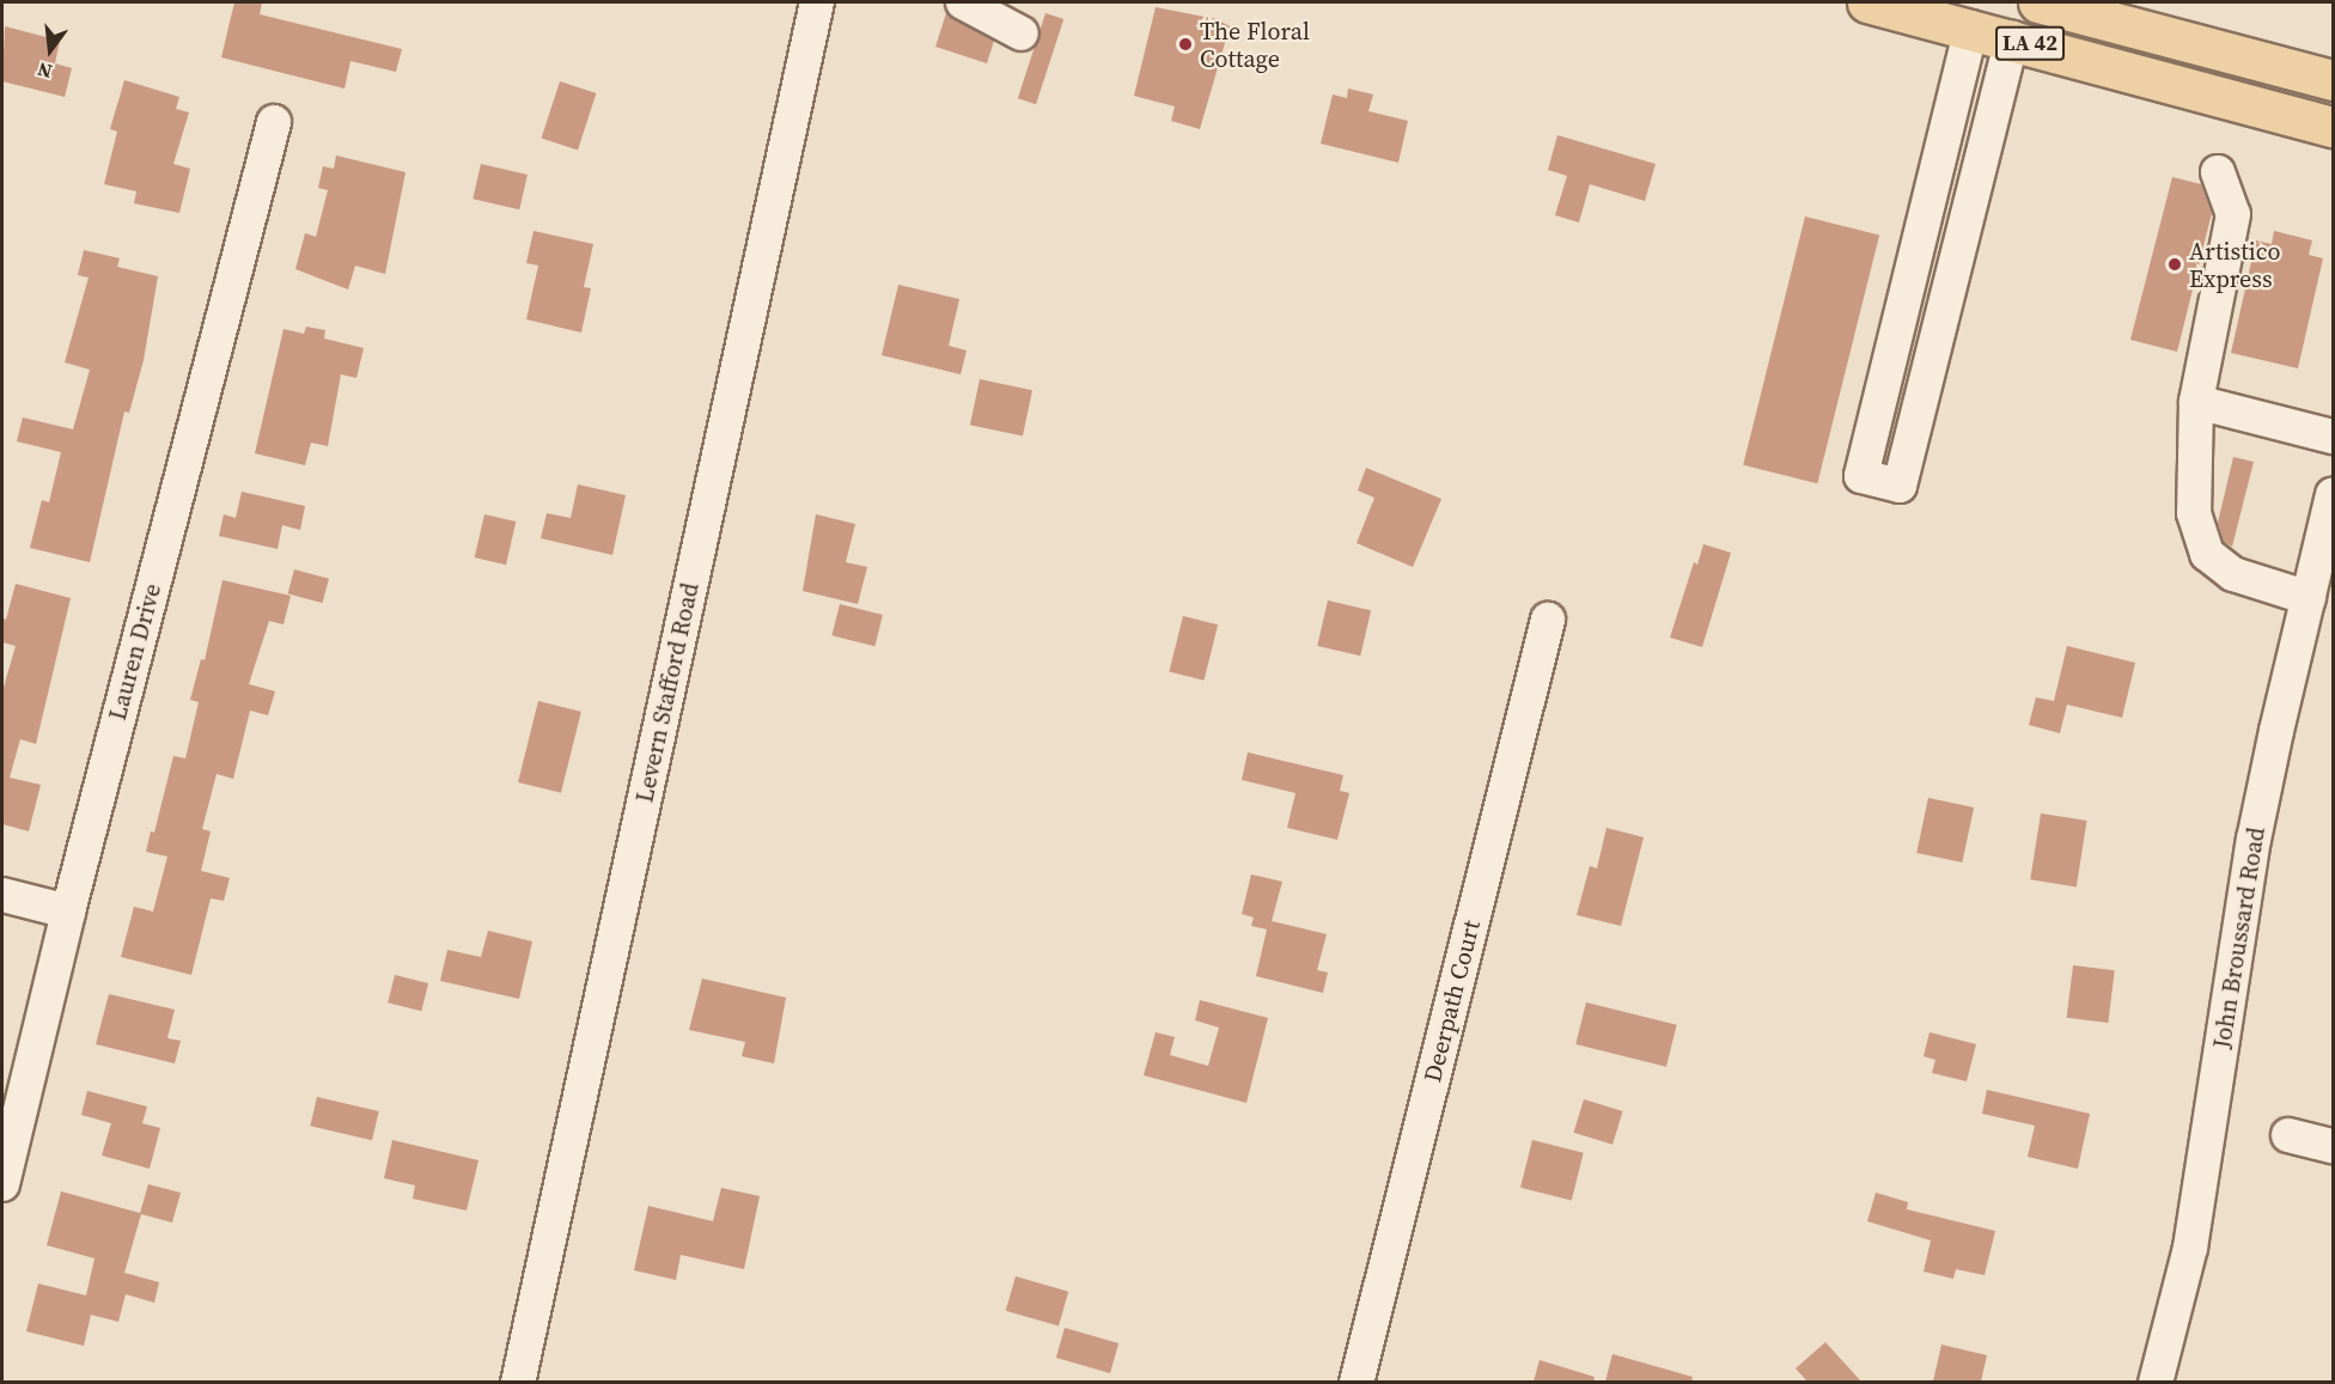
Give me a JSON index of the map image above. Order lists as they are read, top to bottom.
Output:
{
  "streets": {
    "main road": ["LA 42"],
    "street": [
      "Lauren Drive",
      "Levern Stafford Road",
      "John Broussard Road",
      "Deerpath Court"
    ]
  },
  "places": ["The Floral Cottage", "Artistico Express"],
  "north": "bottom"
}
